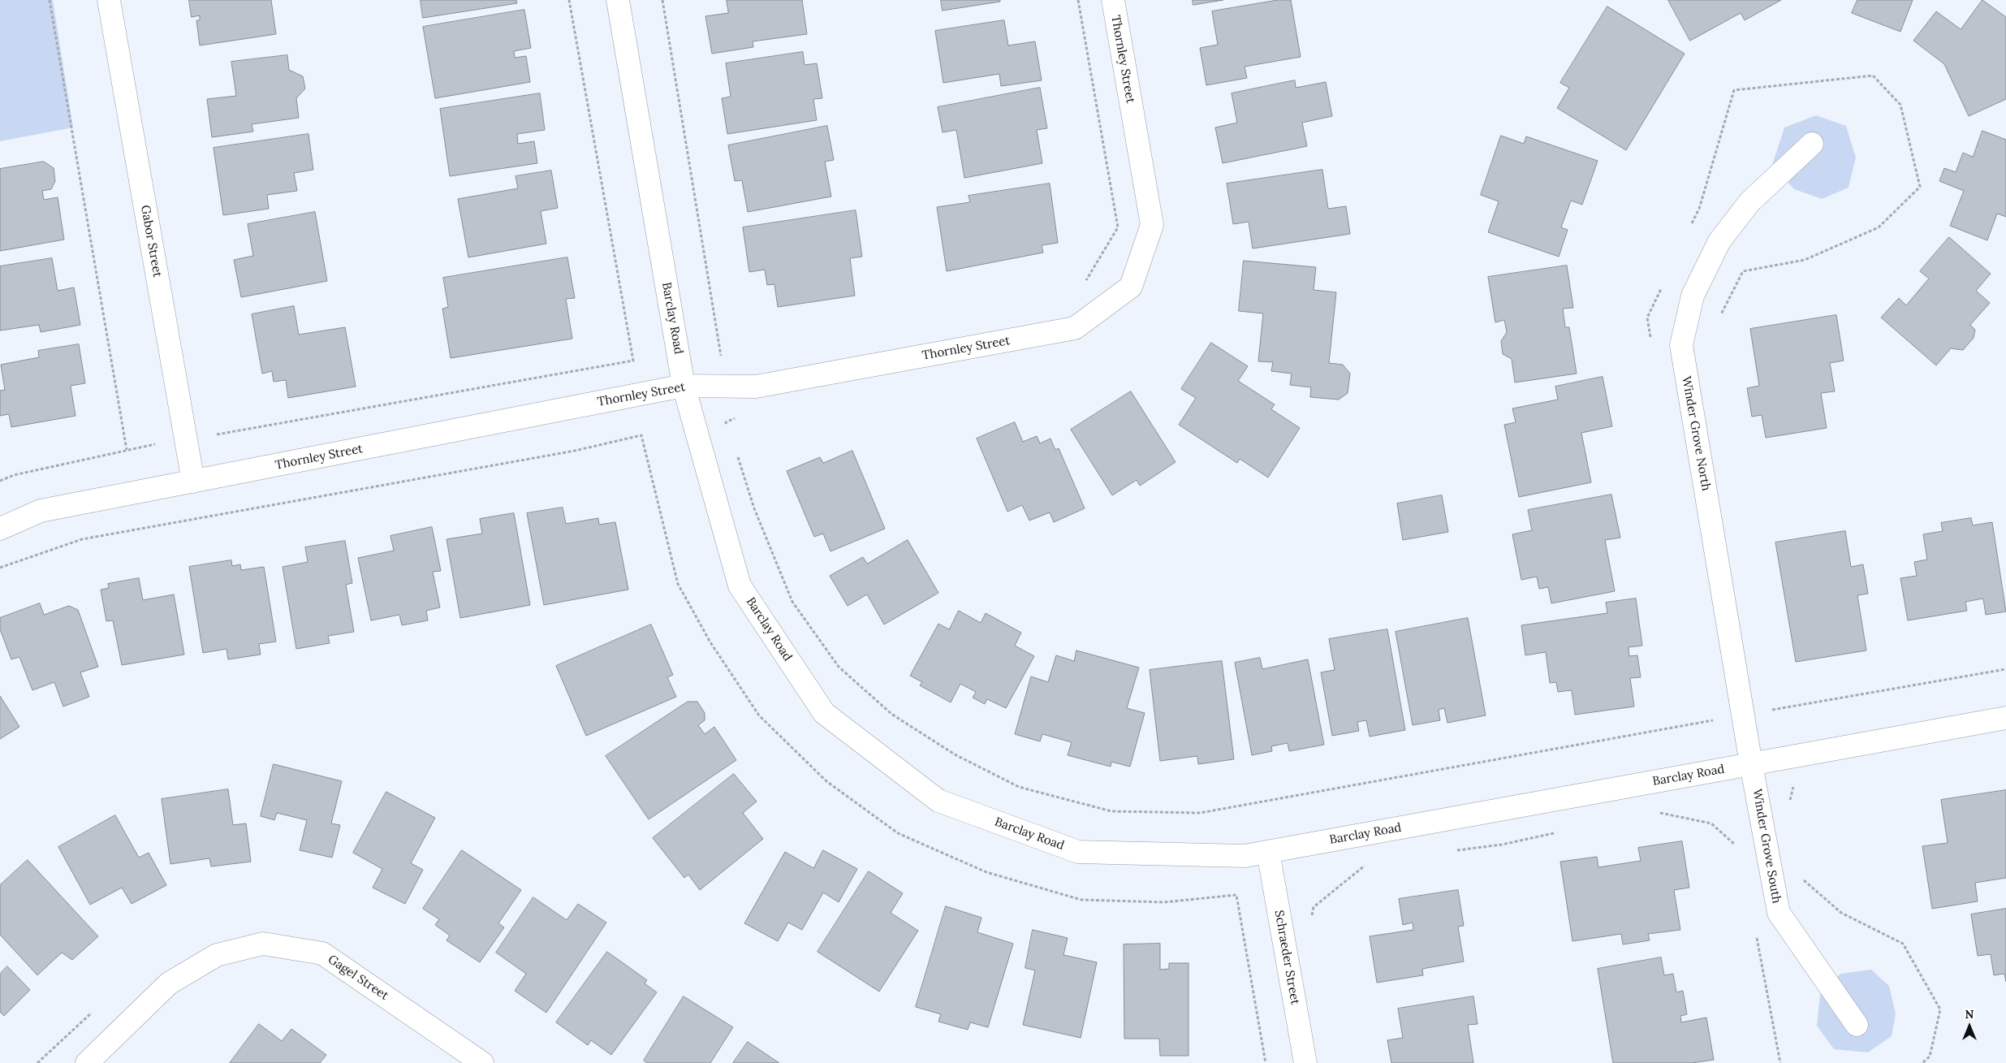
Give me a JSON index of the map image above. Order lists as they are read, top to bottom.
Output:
{
  "streets": {
    "street": [
      "Thornley Street",
      "Gabor Street",
      "Barclay Road",
      "Winder Grove North",
      "Winder Grove South",
      "Schraeder Street",
      "Gagel Street"
    ]
  },
  "crossings": [
    ["Thornley Street", "Gabor Street"],
    ["Thornley Street", "Barclay Road"],
    ["Barclay Road", "Winder Grove North"],
    ["Barclay Road", "Winder Grove South"],
    ["Barclay Road", "Schraeder Street"],
    ["Winder Grove North", "Winder Grove South"]
  ],
  "north": "top"
}
